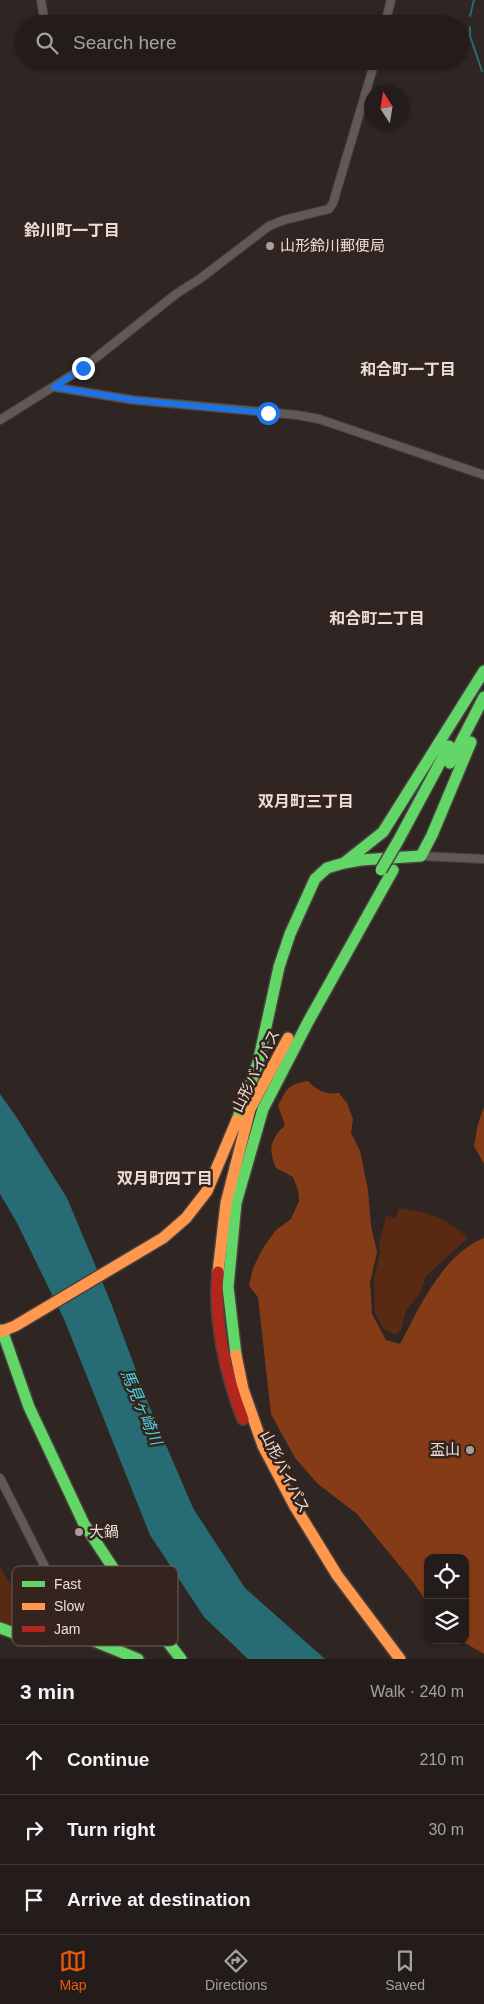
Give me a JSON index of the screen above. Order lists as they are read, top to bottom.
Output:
{
  "streets": {
    "main road": ["山形バイパス"]
  },
  "districts": [
    "鈴川町一丁目",
    "和合町一丁目",
    "和合町二丁目",
    "双月町三丁目",
    "双月町四丁目"
  ],
  "water": ["馬見ヶ崎川"],
  "places": ["山形鈴川郵便局", "盃山", "大鍋"],
  "legend": ["Fast", "Slow", "Jam"],
  "north": "top",
  "page": {
    "search": "Search here",
    "heading": ["3 min", "Walk · 240 m"],
    "list": [
      ["Continue", "210 m"],
      ["Turn right", "30 m"],
      "Arrive at destination"
    ],
    "nav": ["Map", "Directions", "Saved"]
  }
}
